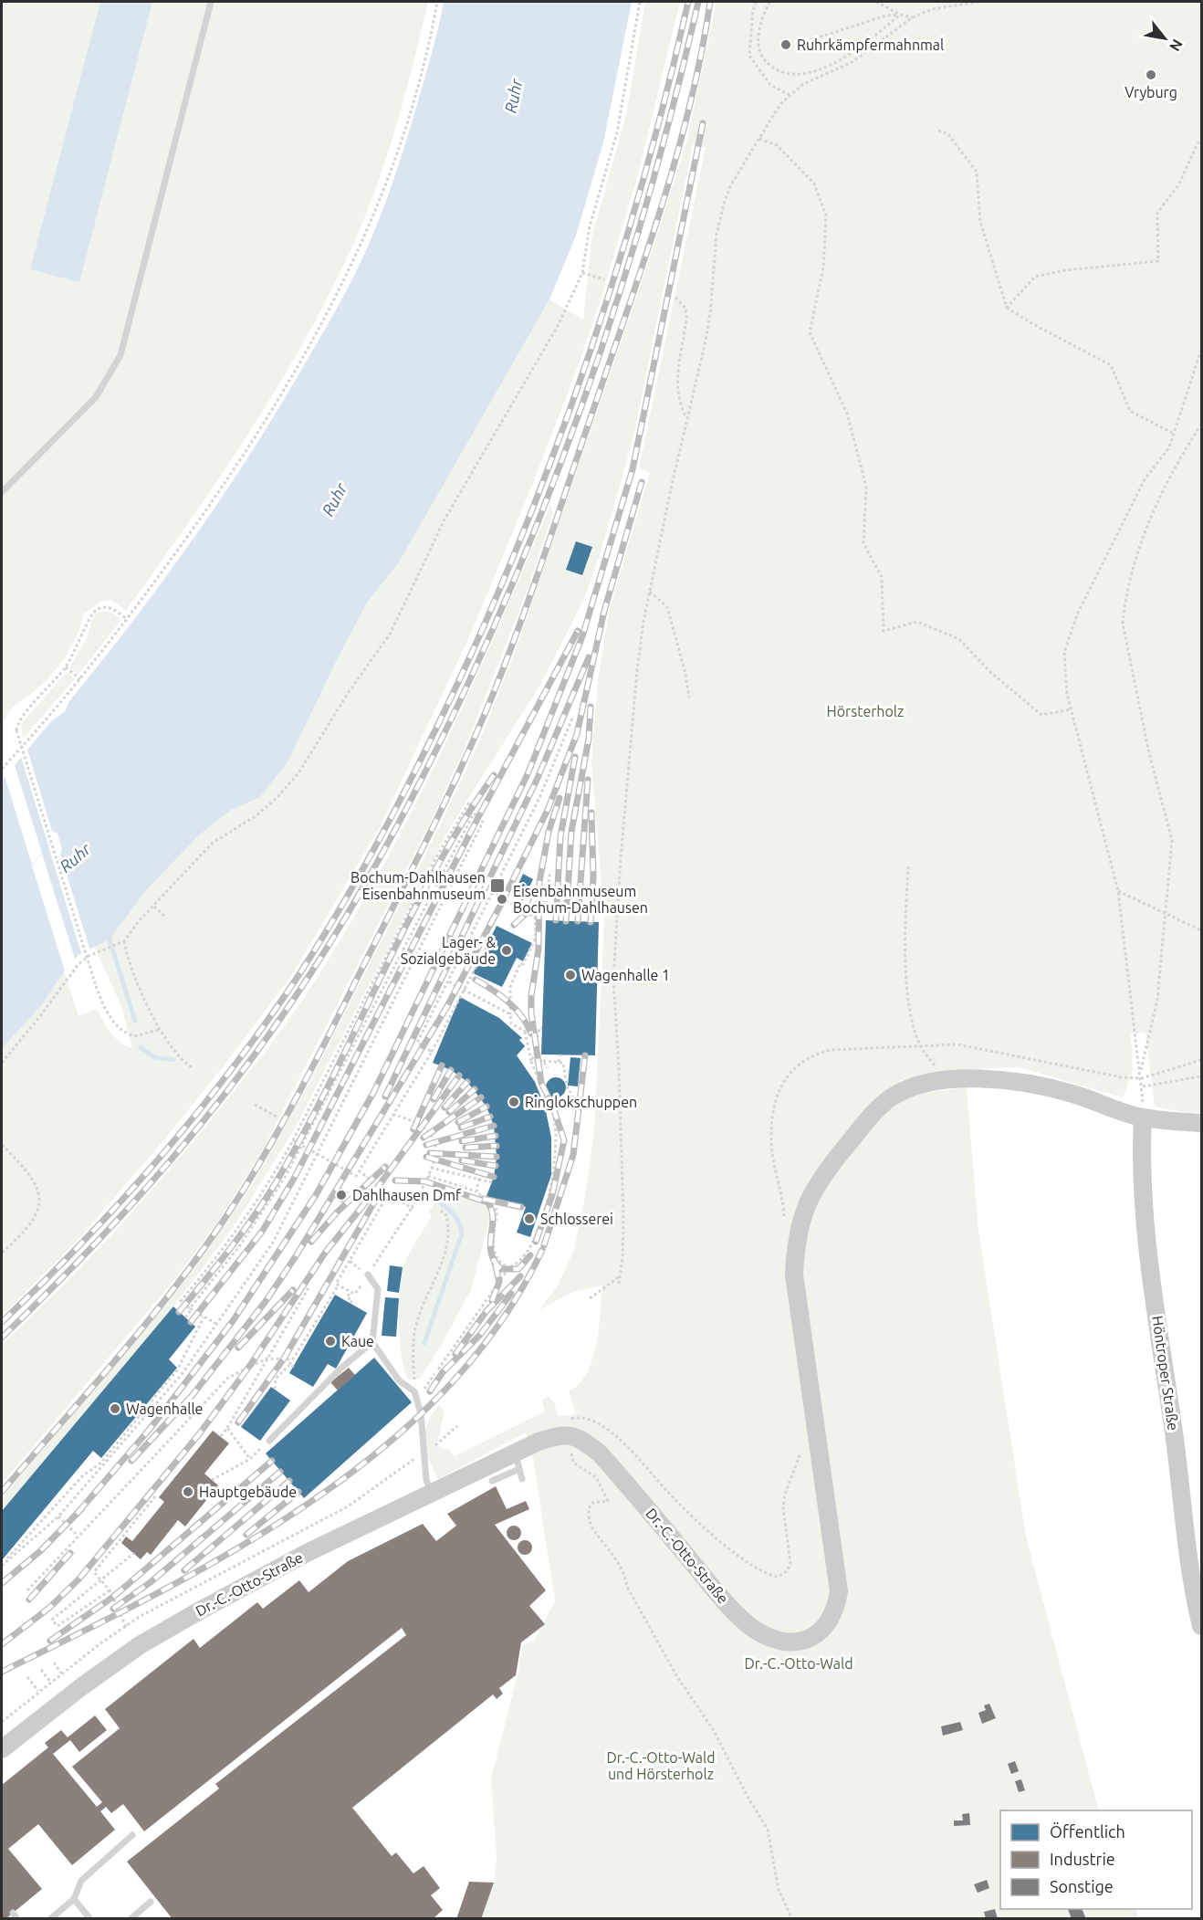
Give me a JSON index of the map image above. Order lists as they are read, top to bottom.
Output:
{
  "streets": {
    "street": ["Höntroper Straße", "Dr.-C.-Otto-Straße"]
  },
  "crossings": [
    ["Höntroper Straße", "Dr.-C.-Otto-Straße"]
  ],
  "water": ["Ruhr"],
  "parks": ["Hörsterholz", "Dr.-C.-Otto-Wald", "Dr.-C.-Otto-Wald und Hörsterholz"],
  "places": {
    "other": [
      "Ruhrkämpfermahnmal",
      "Vryburg",
      "Eisenbahnmuseum Bochum-Dahlhausen",
      "Lager- & Sozialgebäude",
      "Wagenhalle 1",
      "Ringlokschuppen",
      "Dahlhausen Dmf",
      "Schlosserei",
      "Kaue",
      "Wagenhalle",
      "Hauptgebäude"
    ],
    "transit": ["Bochum-Dahlhausen Eisenbahnmuseum"]
  },
  "legend": ["Öffentlich", "Industrie", "Sonstige"],
  "north": "bottom right"
}
